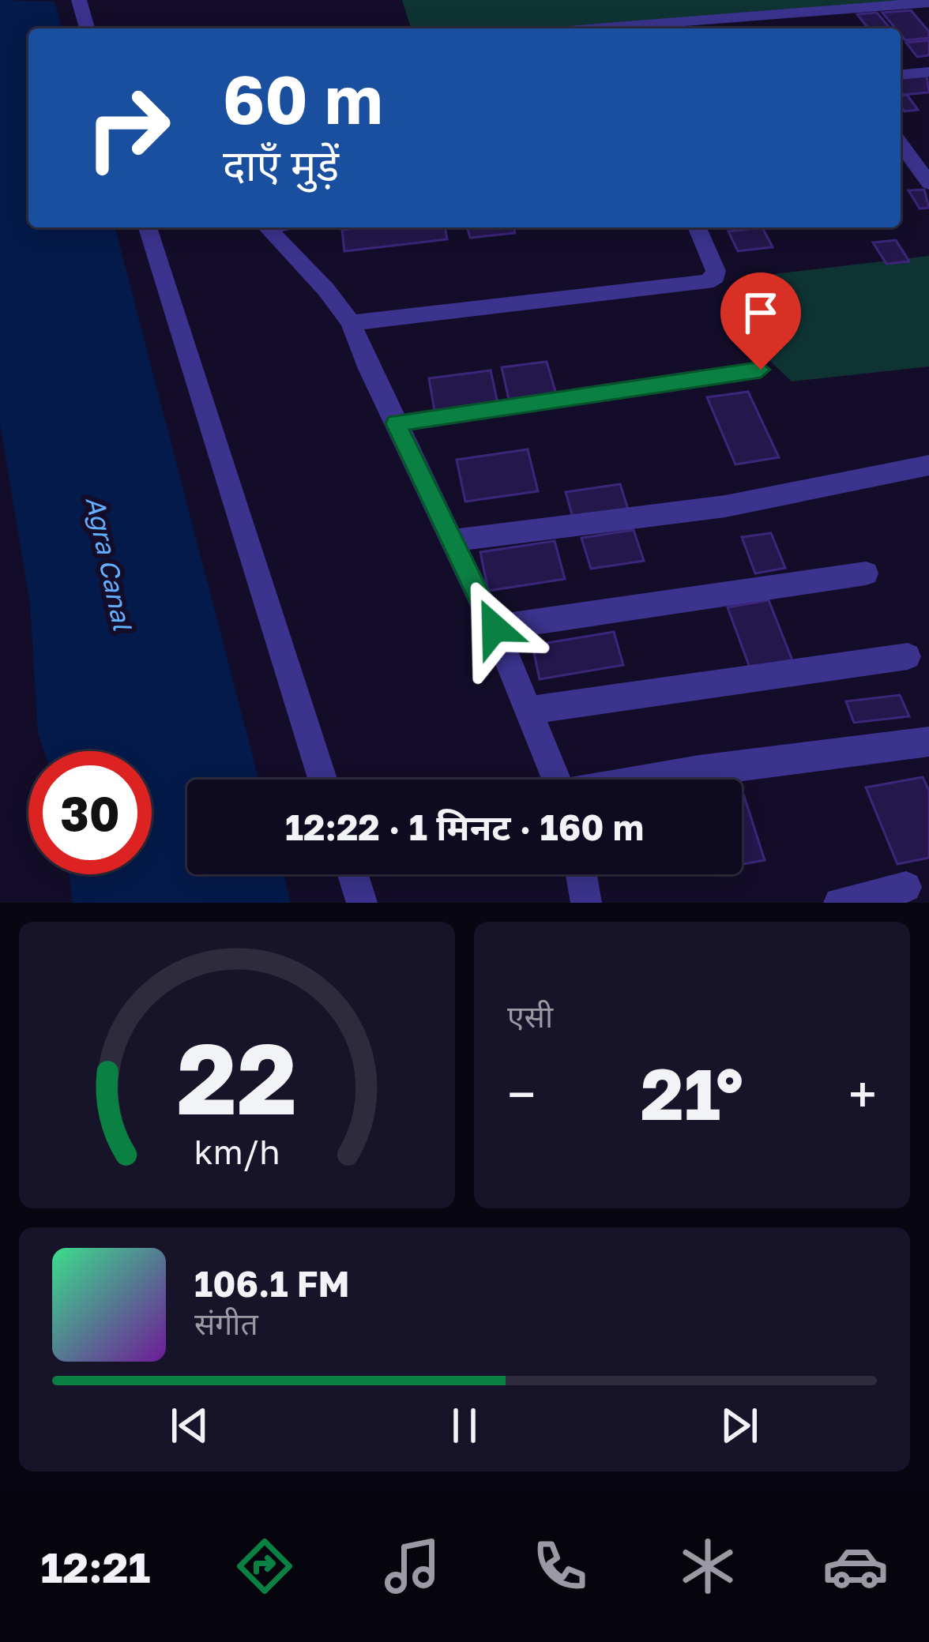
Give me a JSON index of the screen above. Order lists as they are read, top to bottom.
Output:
{
  "water": ["Agra Canal"],
  "page": {
    "turn": ["60 m", "दाएँ मुड़ें"],
    "limit": "30",
    "trip": "12:22 · 1 मिनट · 160 m",
    "tile": "एसी",
    "heat": ["−", "21°", "+"],
    "song": ["106.1 FM", "संगीत"],
    "tabs": "12:21",
    "gauge": ["22", "km/h"]
  }
}
